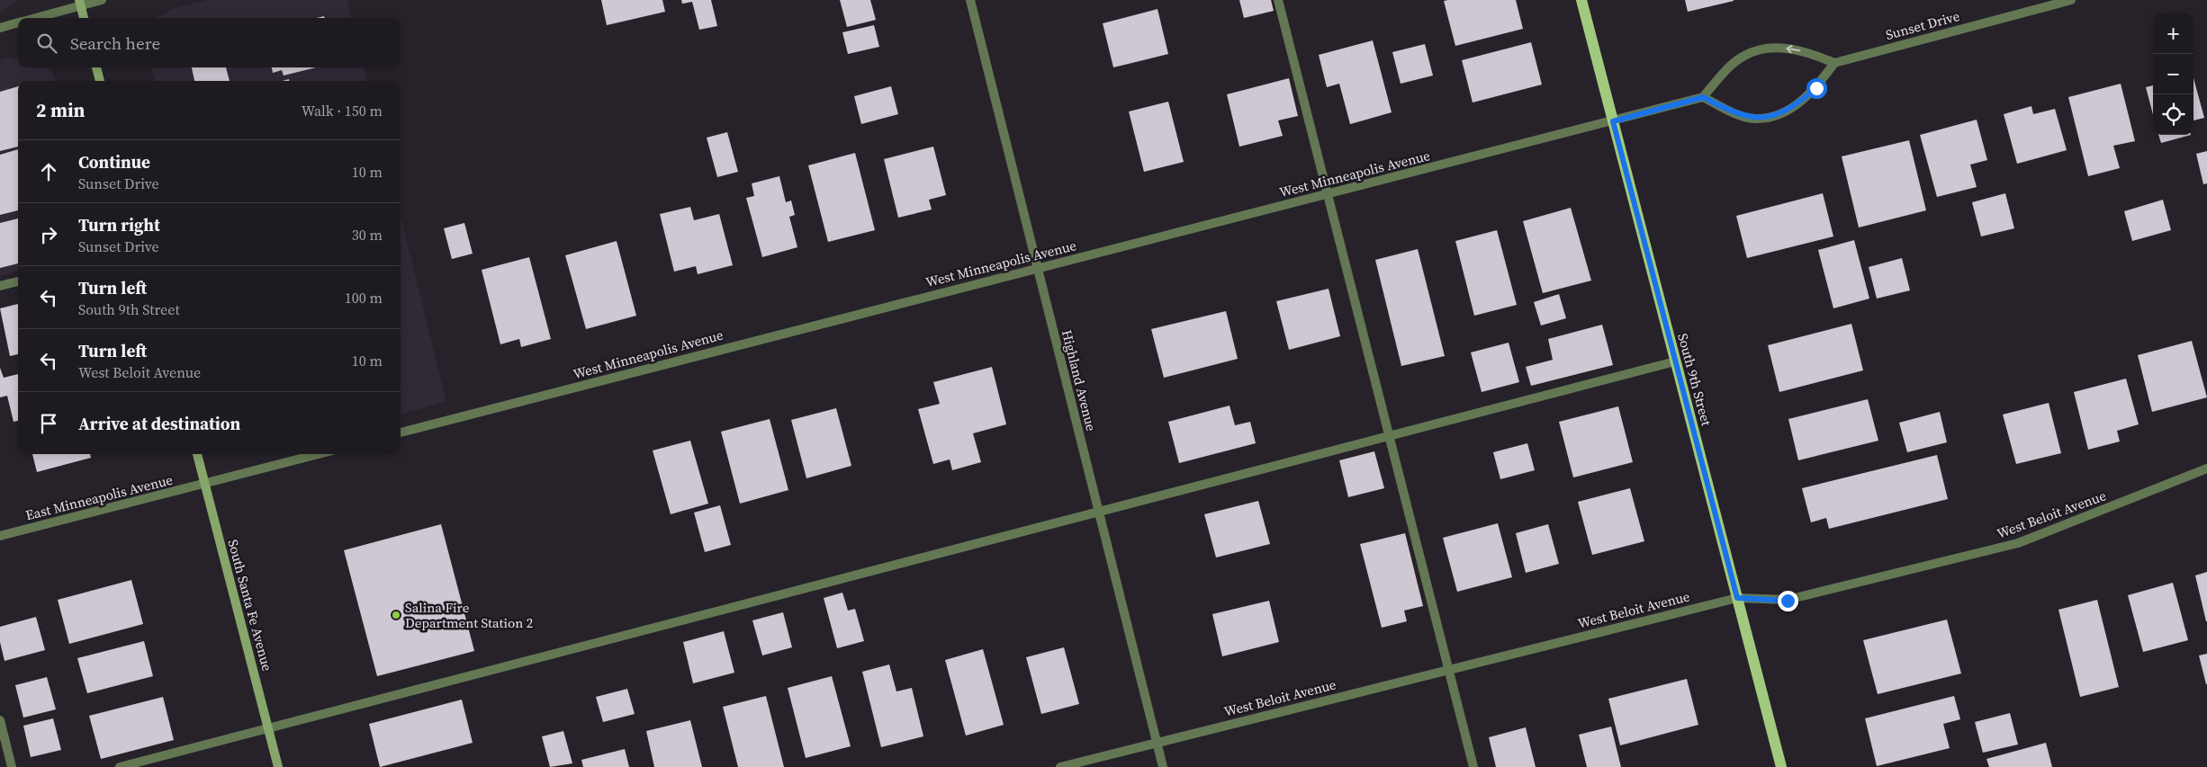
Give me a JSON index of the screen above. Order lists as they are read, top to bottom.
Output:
{
  "streets": {
    "main road": ["South 9th Street", "South Santa Fe Avenue"],
    "street": [
      "Sunset Drive",
      "West Minneapolis Avenue",
      "Highland Avenue",
      "East Minneapolis Avenue",
      "West Beloit Avenue"
    ]
  },
  "crossings": [
    ["West Minneapolis Avenue", "South 9th Street"],
    ["West Minneapolis Avenue", "Highland Avenue"],
    ["South 9th Street", "West Beloit Avenue"],
    ["Highland Avenue", "West Beloit Avenue"],
    ["East Minneapolis Avenue", "South Santa Fe Avenue"]
  ],
  "places": ["Salina Fire Department Station 2"],
  "page": {
    "map_buttons": ["+", "−"],
    "search": "Search here",
    "heading": ["2 min", "Walk · 150 m"],
    "list": [
      ["Continue", "Sunset Drive", "10 m"],
      ["Turn right", "Sunset Drive", "30 m"],
      ["Turn left", "South 9th Street", "100 m"],
      ["Turn left", "West Beloit Avenue", "10 m"],
      "Arrive at destination"
    ]
  }
}
